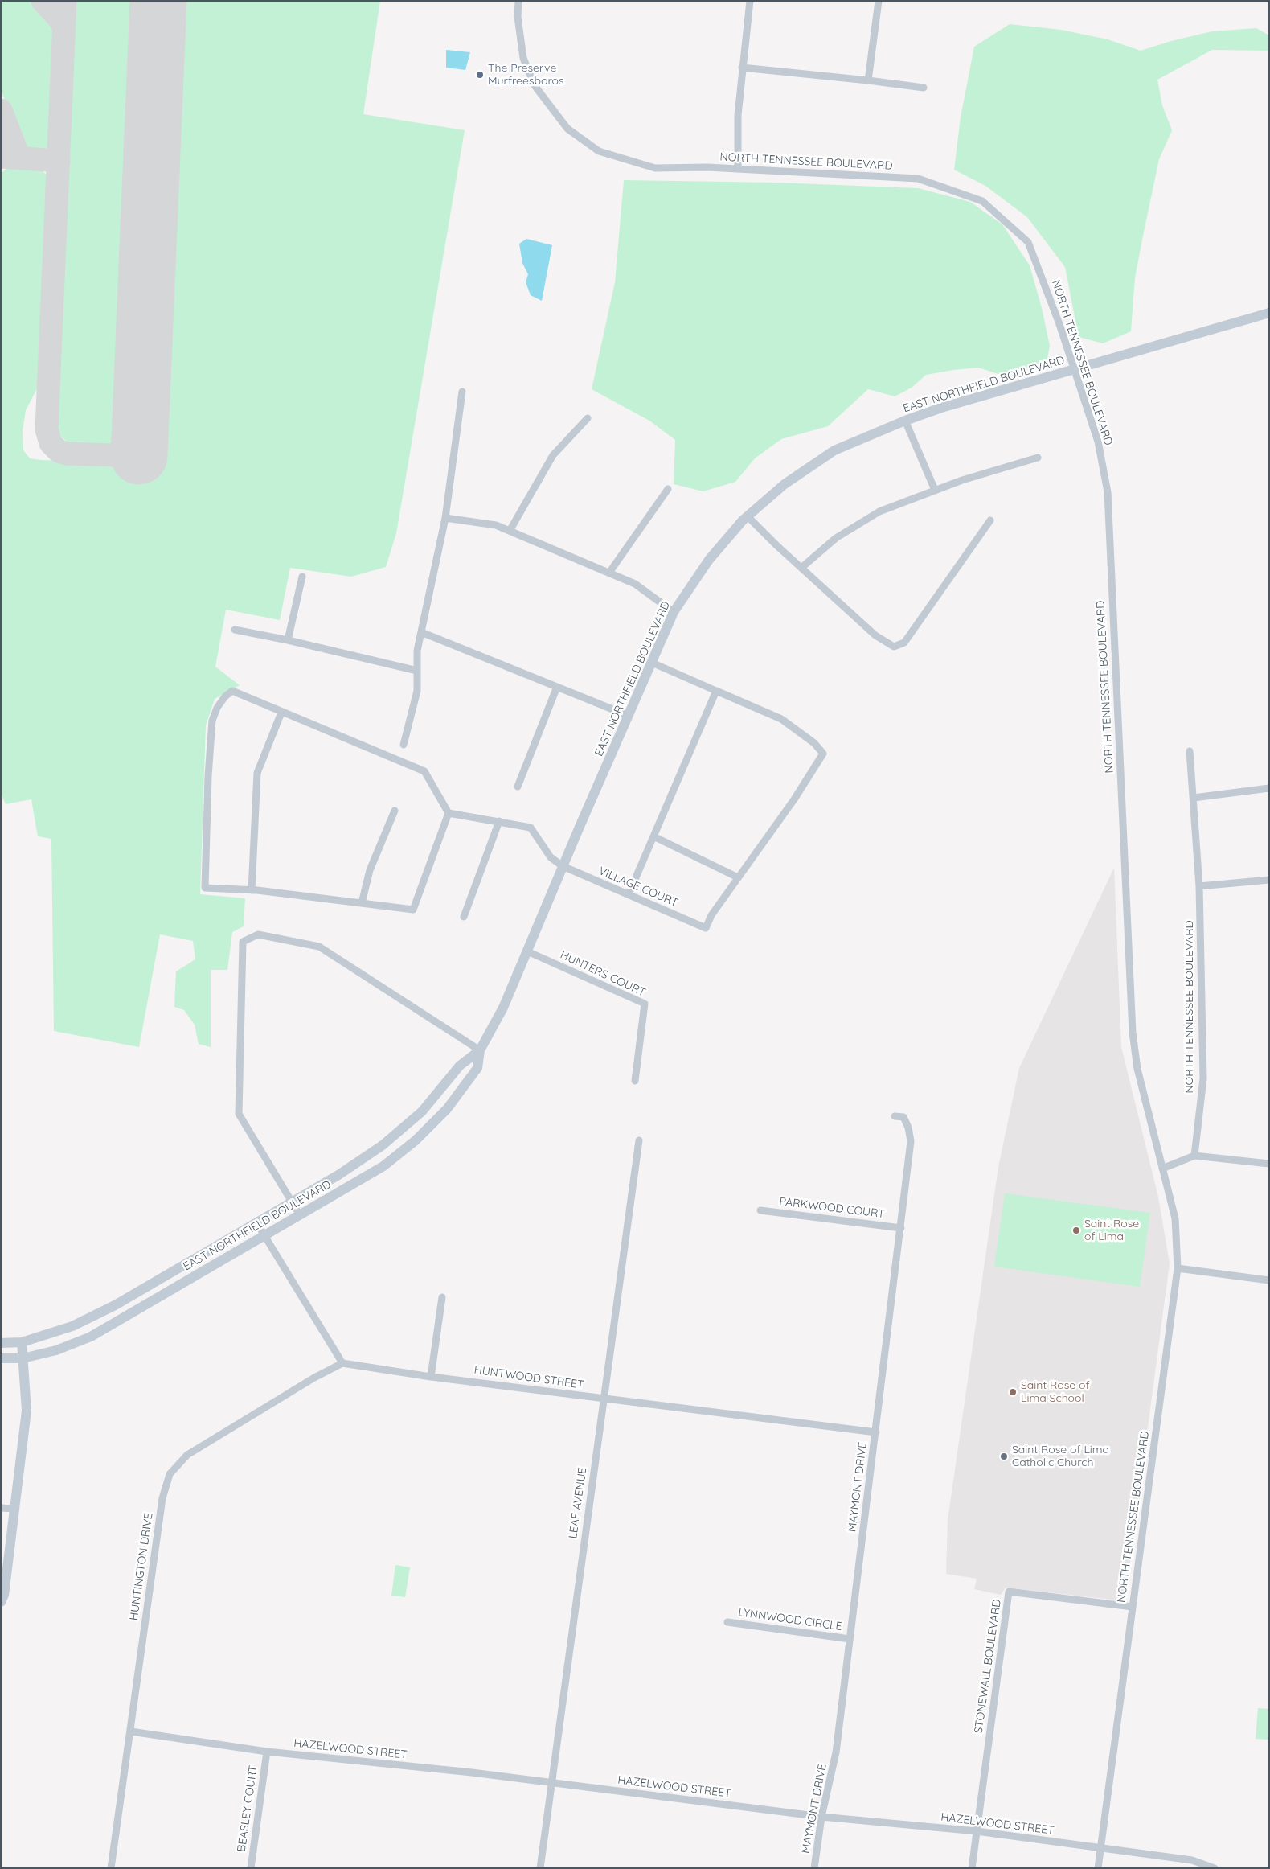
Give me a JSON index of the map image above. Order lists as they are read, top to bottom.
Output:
{
  "streets": {
    "main road": ["EAST NORTHFIELD BOULEVARD"],
    "street": [
      "NORTH TENNESSEE BOULEVARD",
      "VILLAGE COURT",
      "HUNTERS COURT",
      "PARKWOOD COURT",
      "HUNTWOOD STREET",
      "MAYMONT DRIVE",
      "LEAF AVENUE",
      "HUNTINGTON DRIVE",
      "LYNNWOOD CIRCLE",
      "STONEWALL BOULEVARD",
      "HAZELWOOD STREET",
      "BEASLEY COURT"
    ]
  },
  "crossings": [
    ["NORTH TENNESSEE BOULEVARD", "EAST NORTHFIELD BOULEVARD"],
    ["NORTH TENNESSEE BOULEVARD", "STONEWALL BOULEVARD"],
    ["NORTH TENNESSEE BOULEVARD", "HAZELWOOD STREET"],
    ["EAST NORTHFIELD BOULEVARD", "VILLAGE COURT"],
    ["EAST NORTHFIELD BOULEVARD", "HUNTERS COURT"],
    ["PARKWOOD COURT", "MAYMONT DRIVE"],
    ["HUNTWOOD STREET", "MAYMONT DRIVE"],
    ["HUNTWOOD STREET", "LEAF AVENUE"],
    ["HUNTWOOD STREET", "HUNTINGTON DRIVE"],
    ["MAYMONT DRIVE", "LYNNWOOD CIRCLE"],
    ["MAYMONT DRIVE", "HAZELWOOD STREET"],
    ["LEAF AVENUE", "HAZELWOOD STREET"],
    ["HUNTINGTON DRIVE", "HAZELWOOD STREET"],
    ["STONEWALL BOULEVARD", "HAZELWOOD STREET"],
    ["HAZELWOOD STREET", "BEASLEY COURT"]
  ],
  "places": [
    "The Preserve Murfreesboros",
    "Saint Rose of Lima",
    "Saint Rose of Lima School",
    "Saint Rose of Lima Catholic Church"
  ]
}
